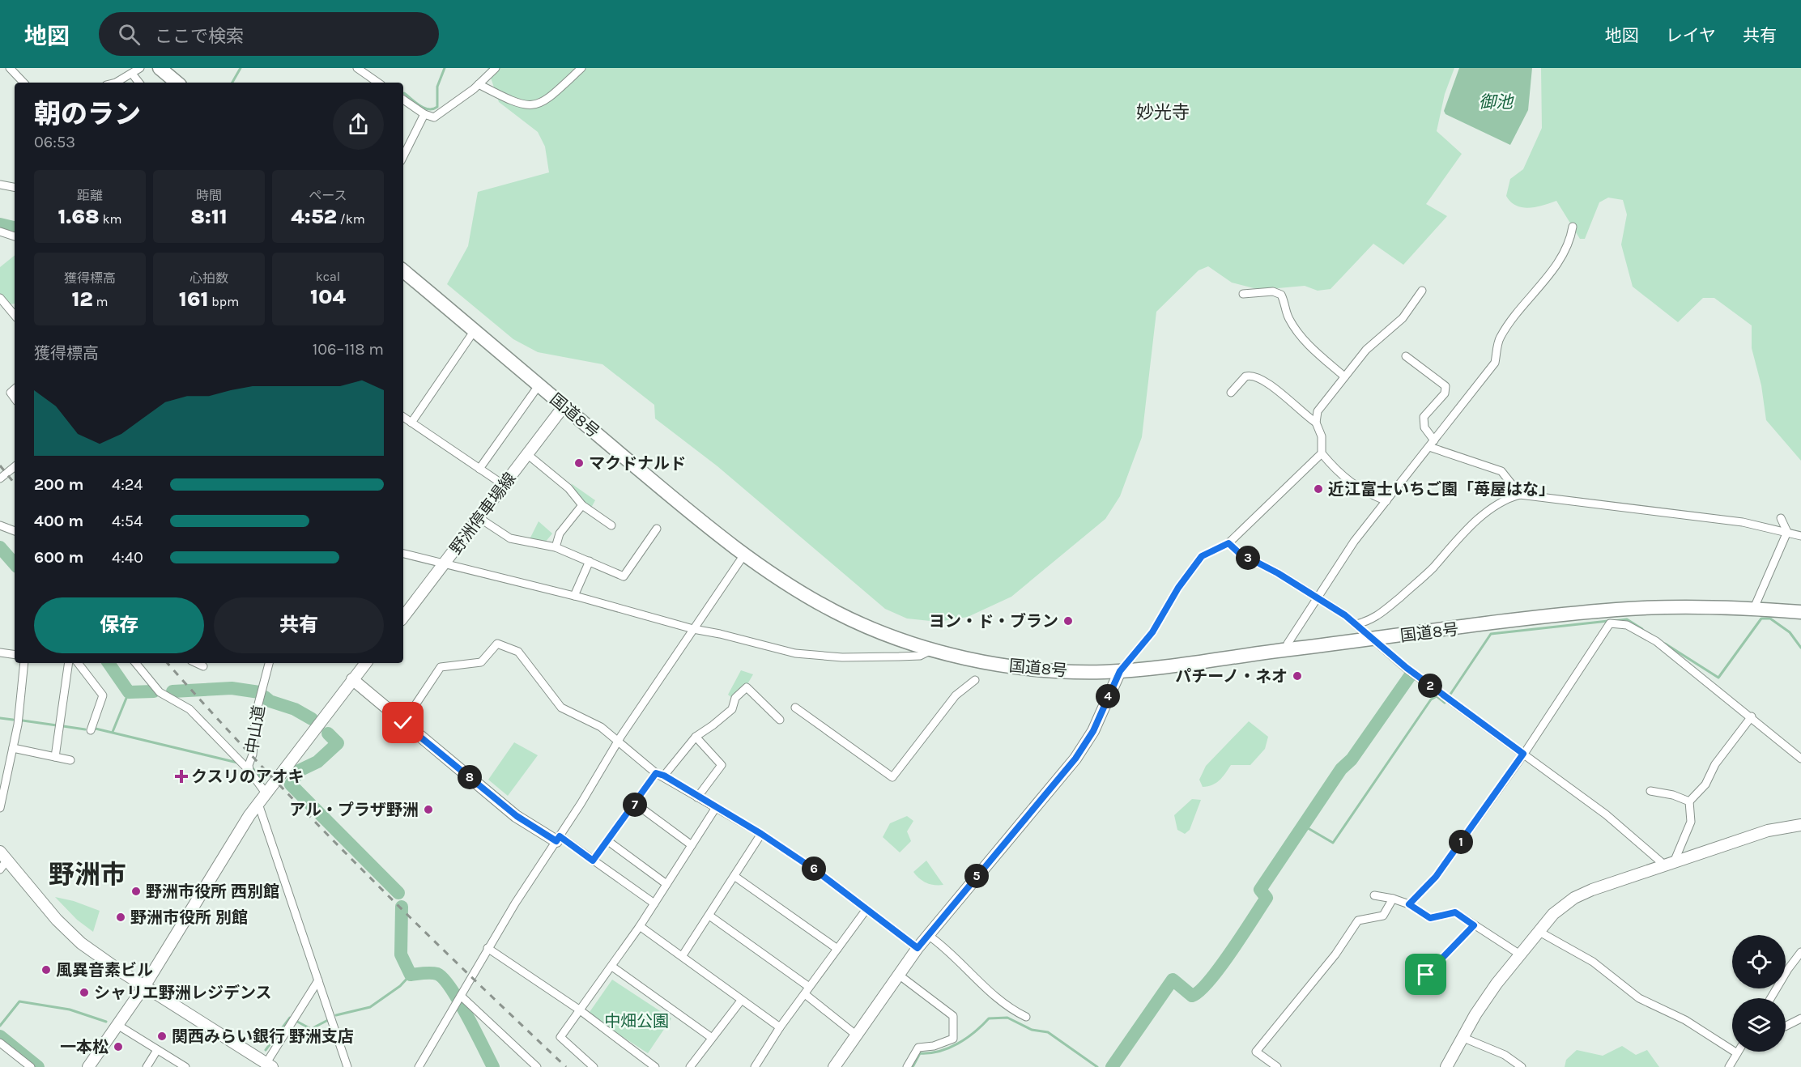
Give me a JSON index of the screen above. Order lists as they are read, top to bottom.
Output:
{
  "streets": {
    "highway": ["国道8号"],
    "street": ["野洲停車場線", "中山道"]
  },
  "crossings": [
    ["国道8号", "野洲停車場線"]
  ],
  "districts": ["妙光寺", "野洲市"],
  "water": ["御池"],
  "parks": ["中畑公園"],
  "places": {
    "other": [
      "マクドナルド",
      "近江富士いちご園「苺屋はな」",
      "ヨン・ド・ブラン",
      "パチーノ・ネオ",
      "アル・プラザ野洲",
      "野洲市役所 西別館",
      "野洲市役所 別館",
      "風異音素ビル",
      "シャリエ野洲レジデンス",
      "関西みらい銀行 野洲支店",
      "一本松"
    ],
    "health": ["クスリのアオキ"]
  },
  "page": {
    "header": "地図",
    "search": "ここで検索",
    "nav": ["地図", "レイヤ", "共有"],
    "heading": ["朝のラン", "06:53"],
    "stats": [
      ["距離", "1.68 km"],
      ["時間", "8:11"],
      ["ペース", "4:52 /km"],
      ["獲得標高", "12 m"],
      ["心拍数", "161 bpm"],
      ["kcal", "104"]
    ],
    "chart": ["獲得標高", "106–118 m"],
    "list": [
      {
        "name": "200 m",
        "note": "4:24"
      },
      {
        "name": "400 m",
        "note": "4:54"
      },
      {
        "name": "600 m",
        "note": "4:40"
      }
    ],
    "pins": [
      "3",
      "2",
      "4",
      "8",
      "7",
      "1",
      "6",
      "5"
    ],
    "buttons": ["保存", "共有"]
  }
}
